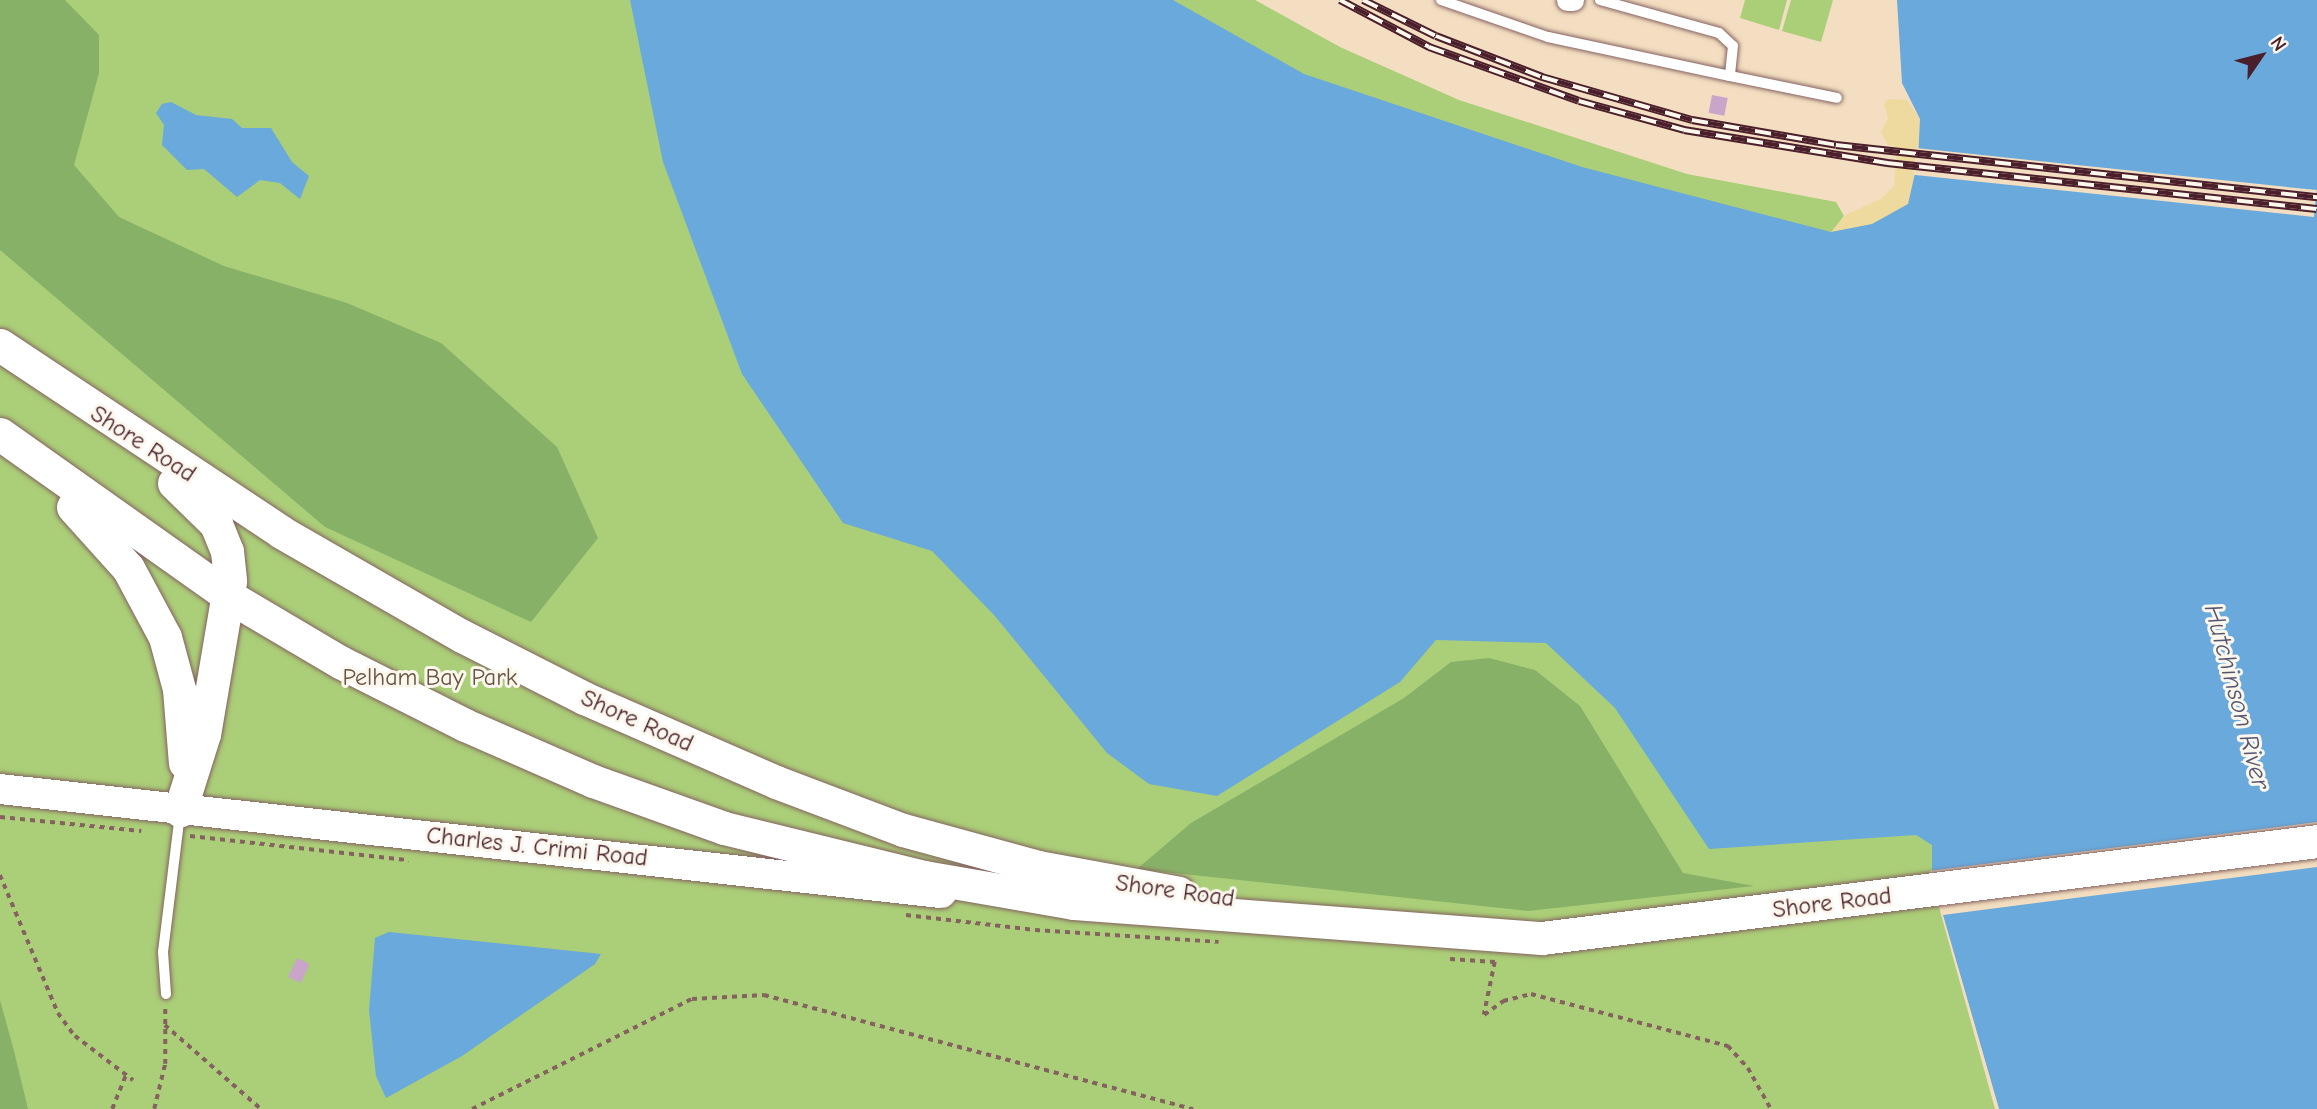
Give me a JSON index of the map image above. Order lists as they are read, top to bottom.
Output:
{
  "streets": {
    "main road": ["Shore Road", "Charles J. Crimi Road"]
  },
  "crossings": [
    ["Shore Road", "Charles J. Crimi Road"]
  ],
  "water": ["Hutchinson River"],
  "parks": ["Pelham Bay Park"],
  "north": "top right"
}
